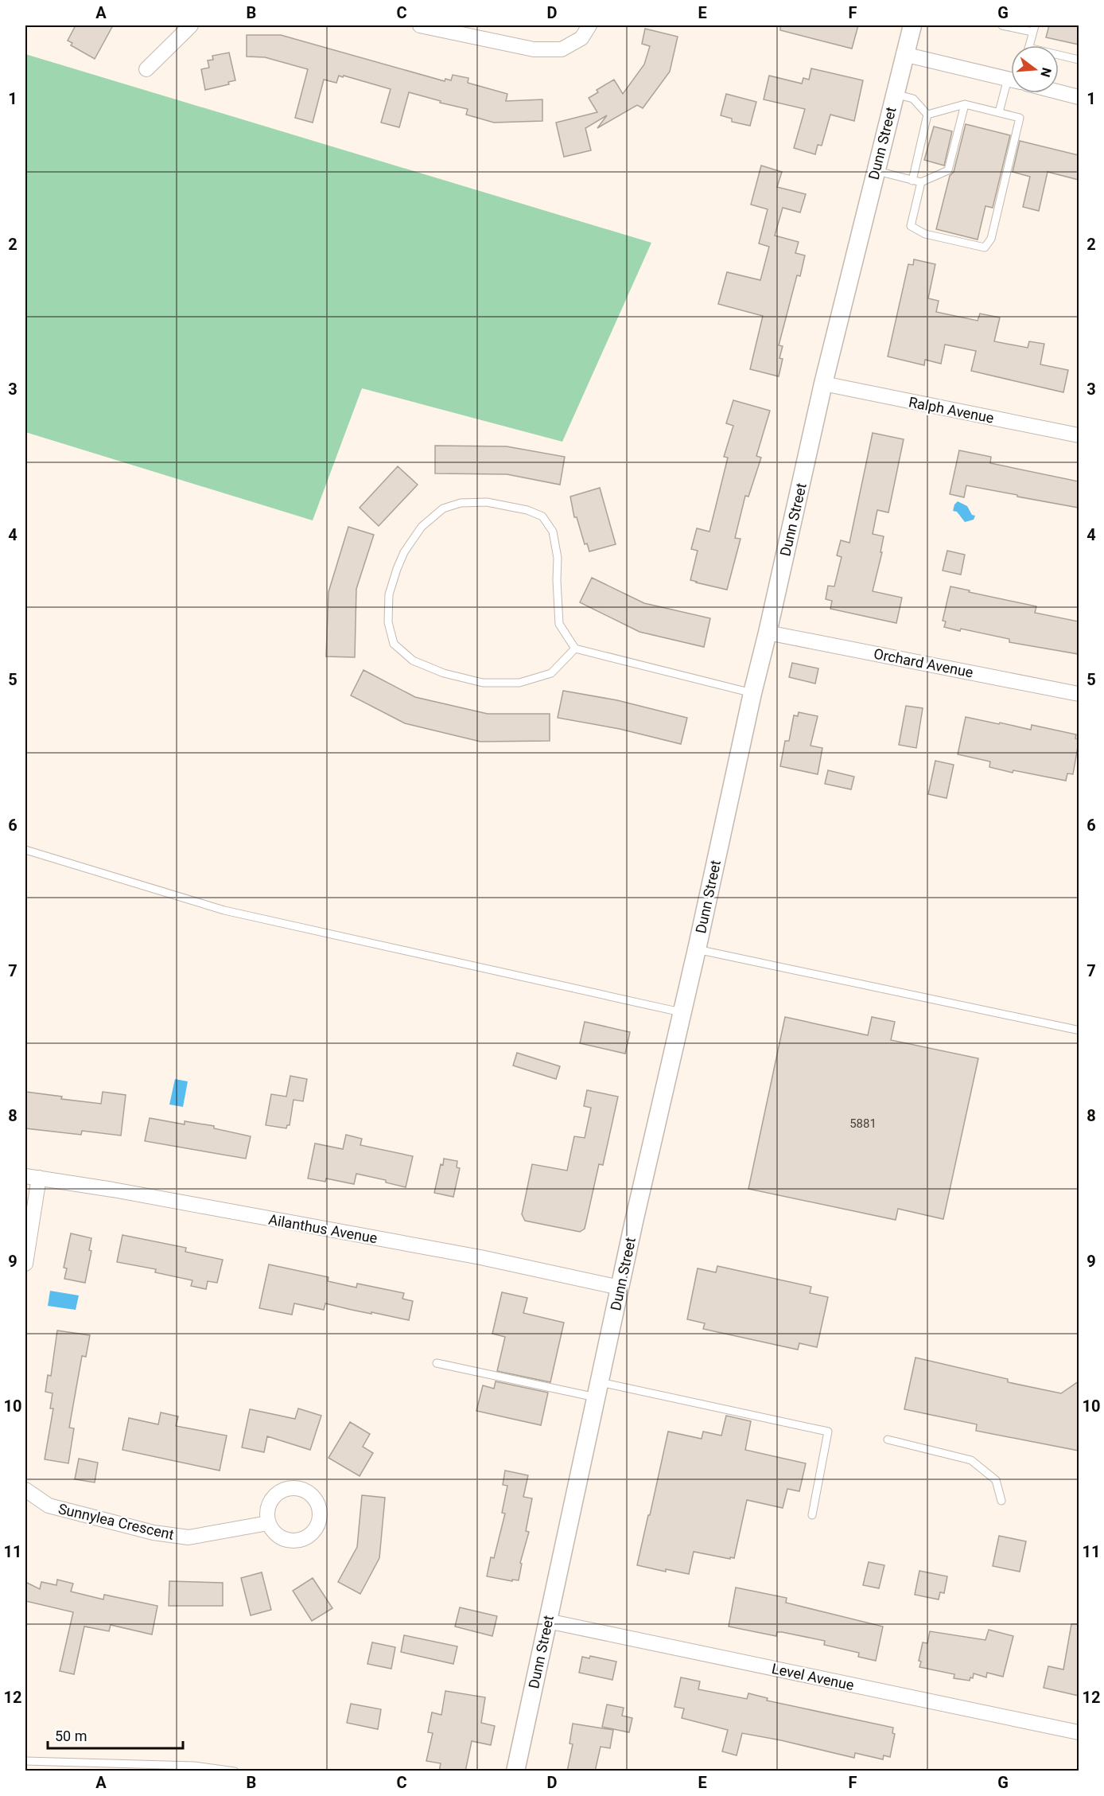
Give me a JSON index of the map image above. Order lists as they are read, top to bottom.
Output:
{
  "streets": {
    "street": [
      "Dunn Street",
      "Ralph Avenue",
      "Orchard Avenue",
      "Ailanthus Avenue",
      "Sunnylea Crescent",
      "Level Avenue"
    ]
  },
  "crossings": [
    ["Dunn Street", "Ralph Avenue"],
    ["Dunn Street", "Orchard Avenue"],
    ["Dunn Street", "Ailanthus Avenue"],
    ["Dunn Street", "Level Avenue"]
  ],
  "house_numbers": ["5881"],
  "scale_bar": "50 m",
  "north": "right",
  "grid": {
    "columns": [
      "A",
      "B",
      "C",
      "D",
      "E",
      "F",
      "G"
    ],
    "rows": [
      "1",
      "2",
      "3",
      "4",
      "5",
      "6",
      "7",
      "8",
      "9",
      "10",
      "11",
      "12"
    ]
  }
}
